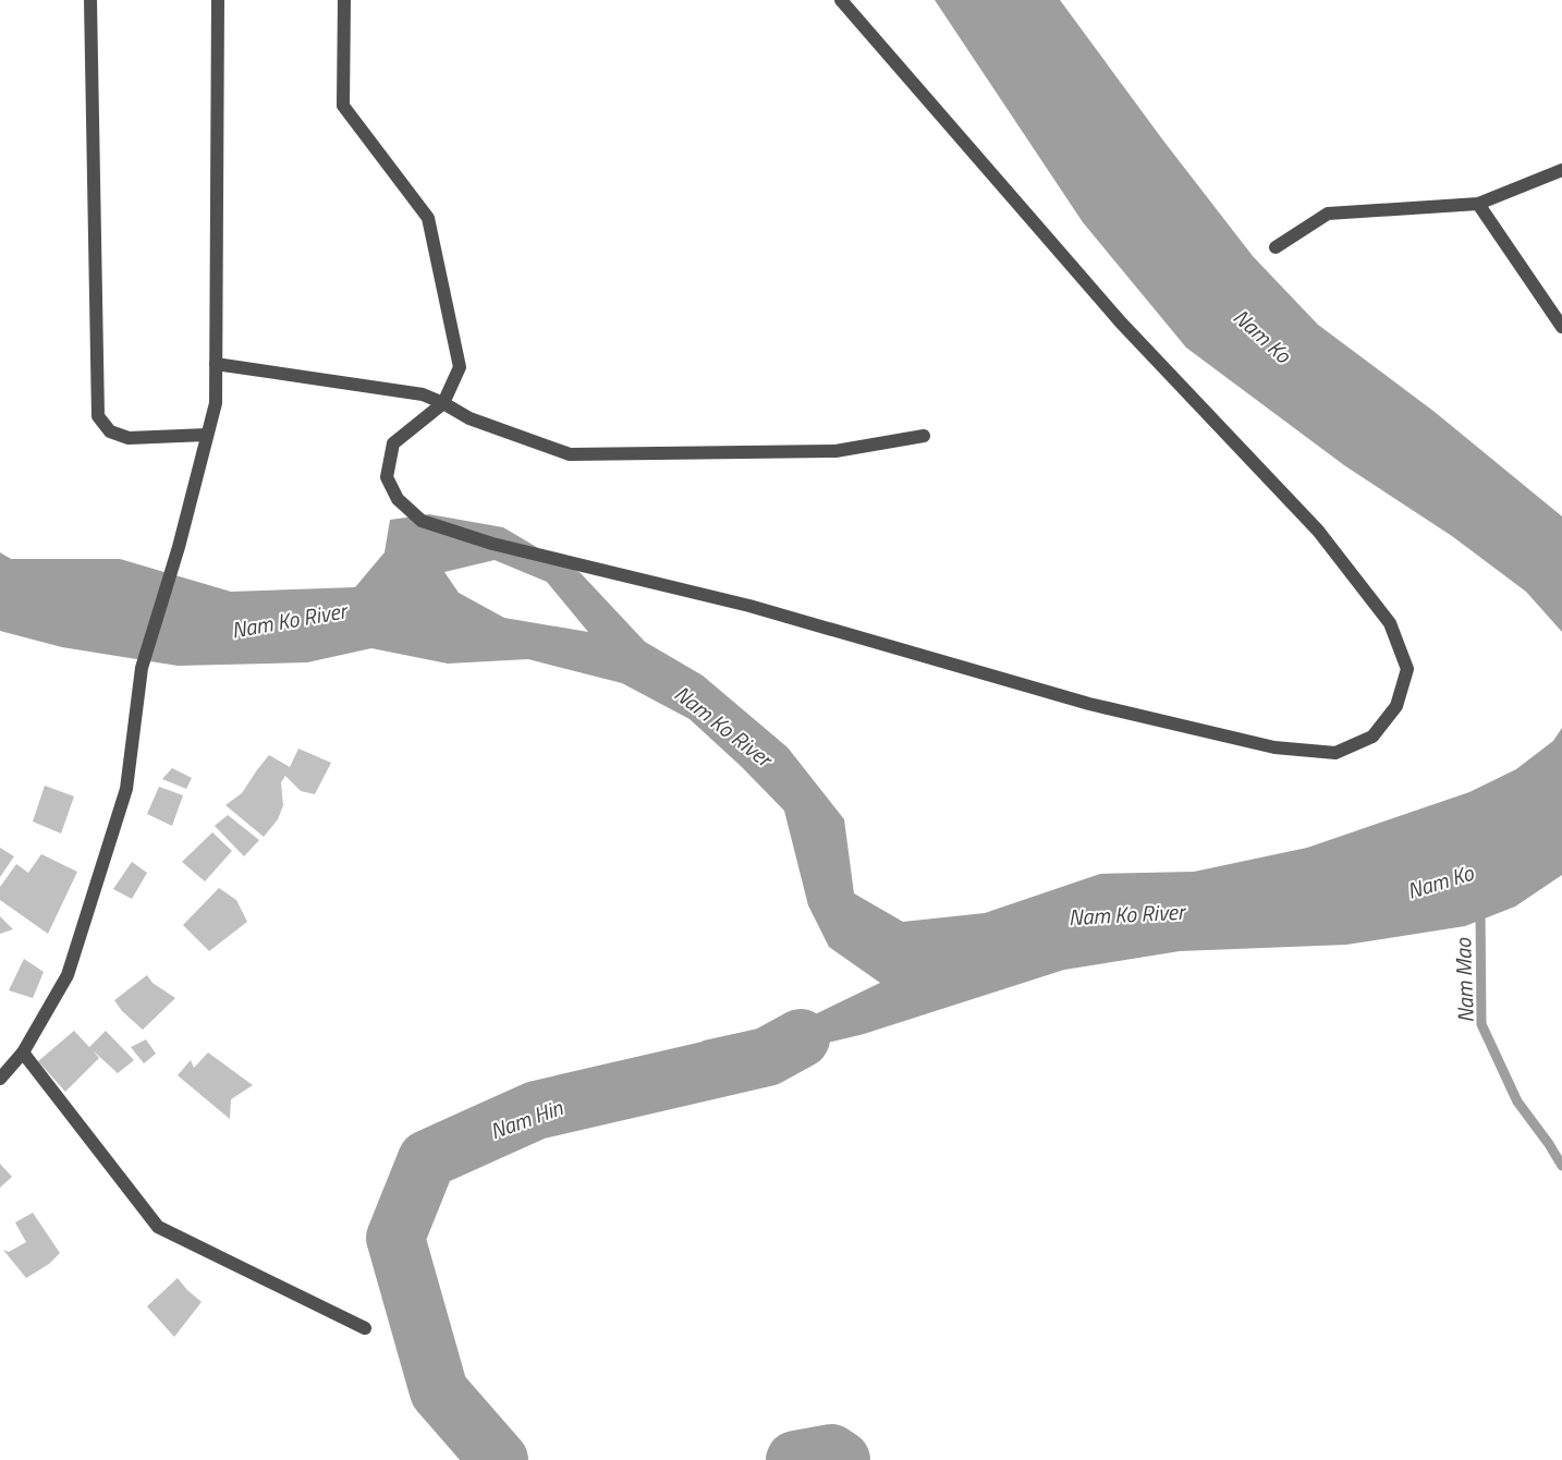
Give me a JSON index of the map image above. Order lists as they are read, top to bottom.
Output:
{
  "water": [
    "Nam Ko",
    "Nam Ko River",
    "Nam Mao",
    "Nam Hin"
  ]
}
